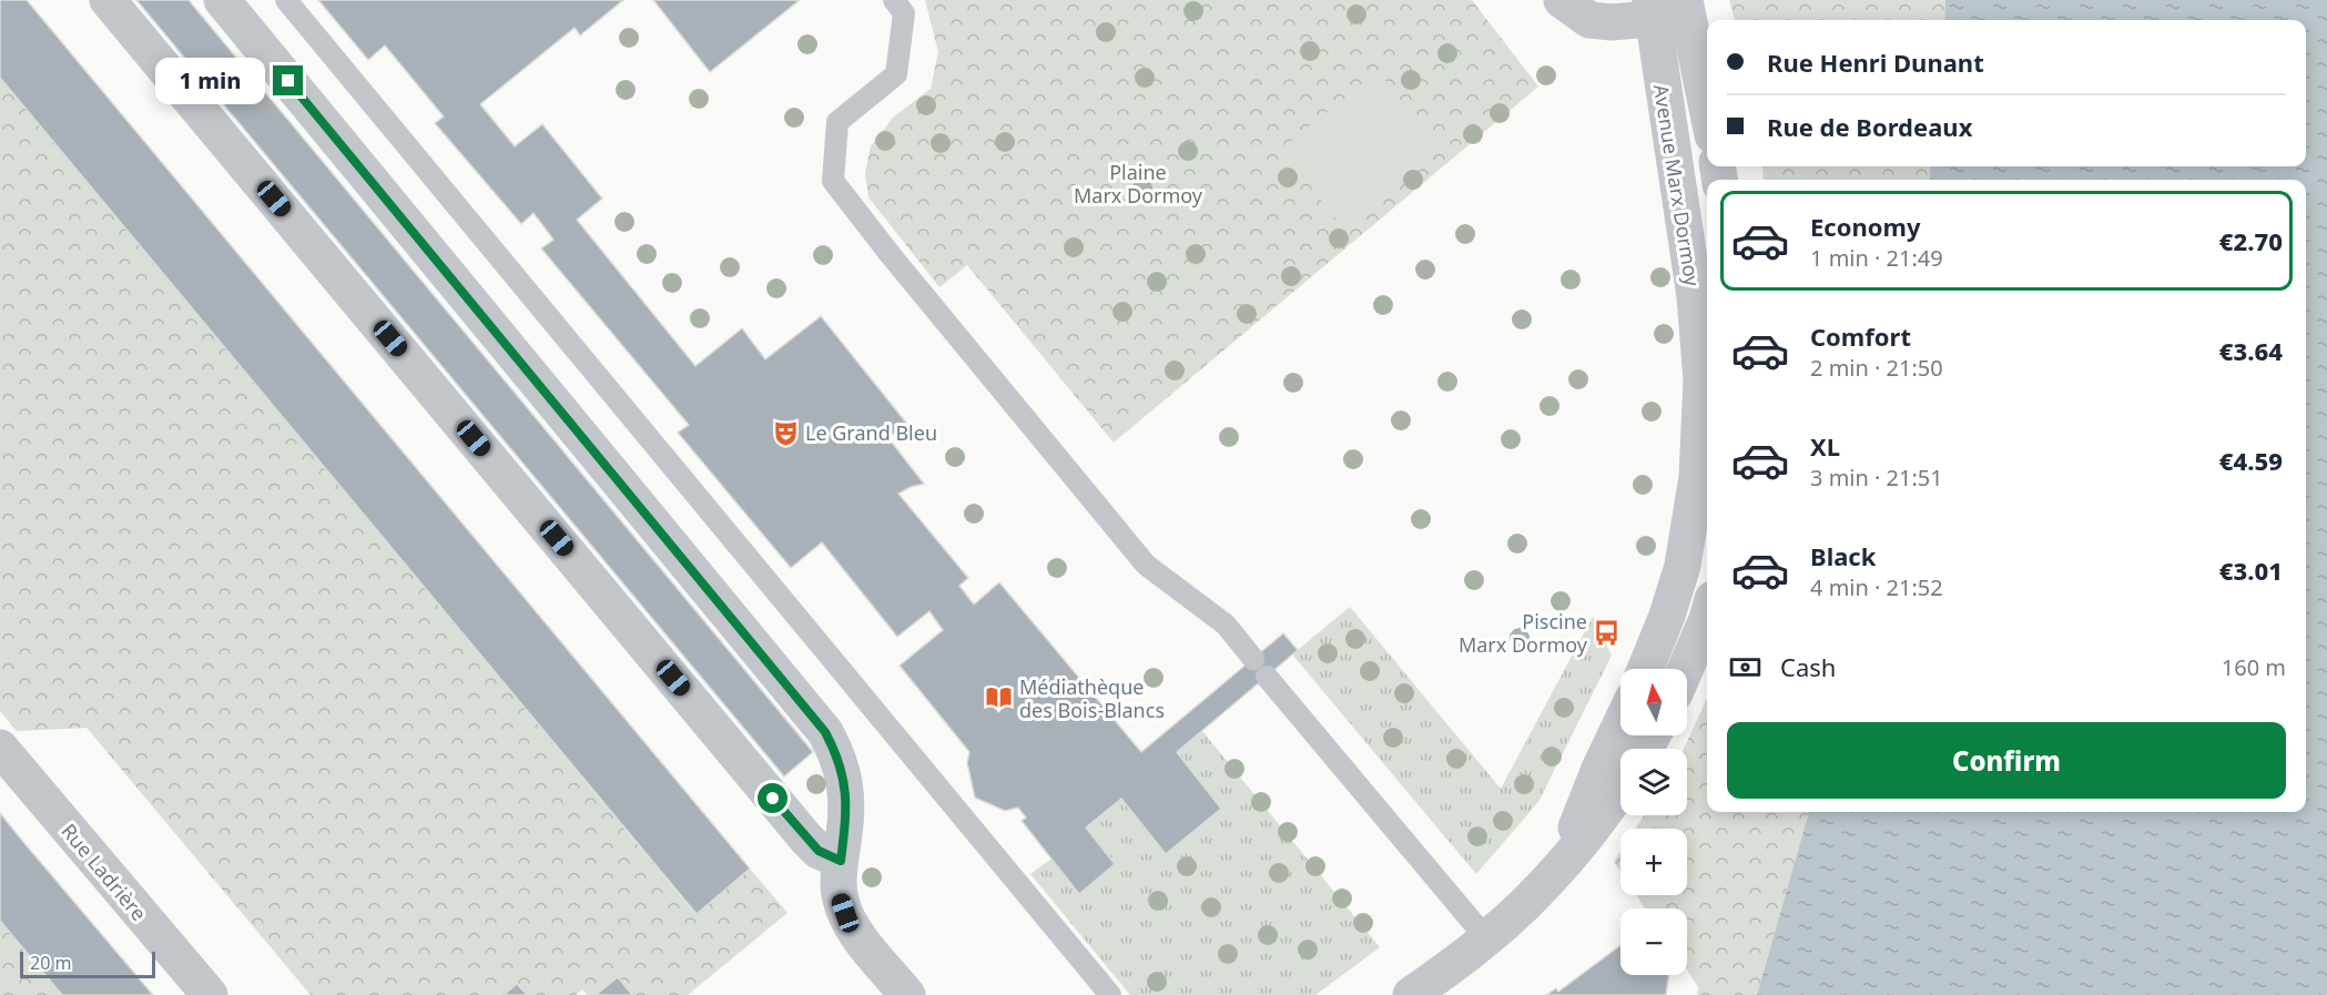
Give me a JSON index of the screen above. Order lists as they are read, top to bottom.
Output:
{
  "streets": {
    "street": ["Avenue Marx Dormoy", "Rue Ladrière"]
  },
  "parks": ["Plaine Marx Dormoy"],
  "places": {
    "theatre": ["Le Grand Bleu"],
    "bus stop": ["Piscine Marx Dormoy"],
    "library": ["Médiathèque des Bois-Blancs"]
  },
  "scale_bar": "20 m",
  "north": "top",
  "page": {
    "banner": ["Rue Henri Dunant", "Rue de Bordeaux"],
    "bubble": "1 min",
    "list": [
      {
        "name": "Economy",
        "note": "1 min · 21:49",
        "value": "€2.70"
      },
      {
        "name": "Comfort",
        "note": "2 min · 21:50",
        "value": "€3.64"
      },
      {
        "name": "XL",
        "note": "3 min · 21:51",
        "value": "€4.59"
      },
      {
        "name": "Black",
        "note": "4 min · 21:52",
        "value": "€3.01"
      }
    ],
    "pay": ["Cash", "160 m"],
    "map_buttons": ["+", "−"],
    "buttons": "Confirm",
    "scale": "20 m"
  }
}
